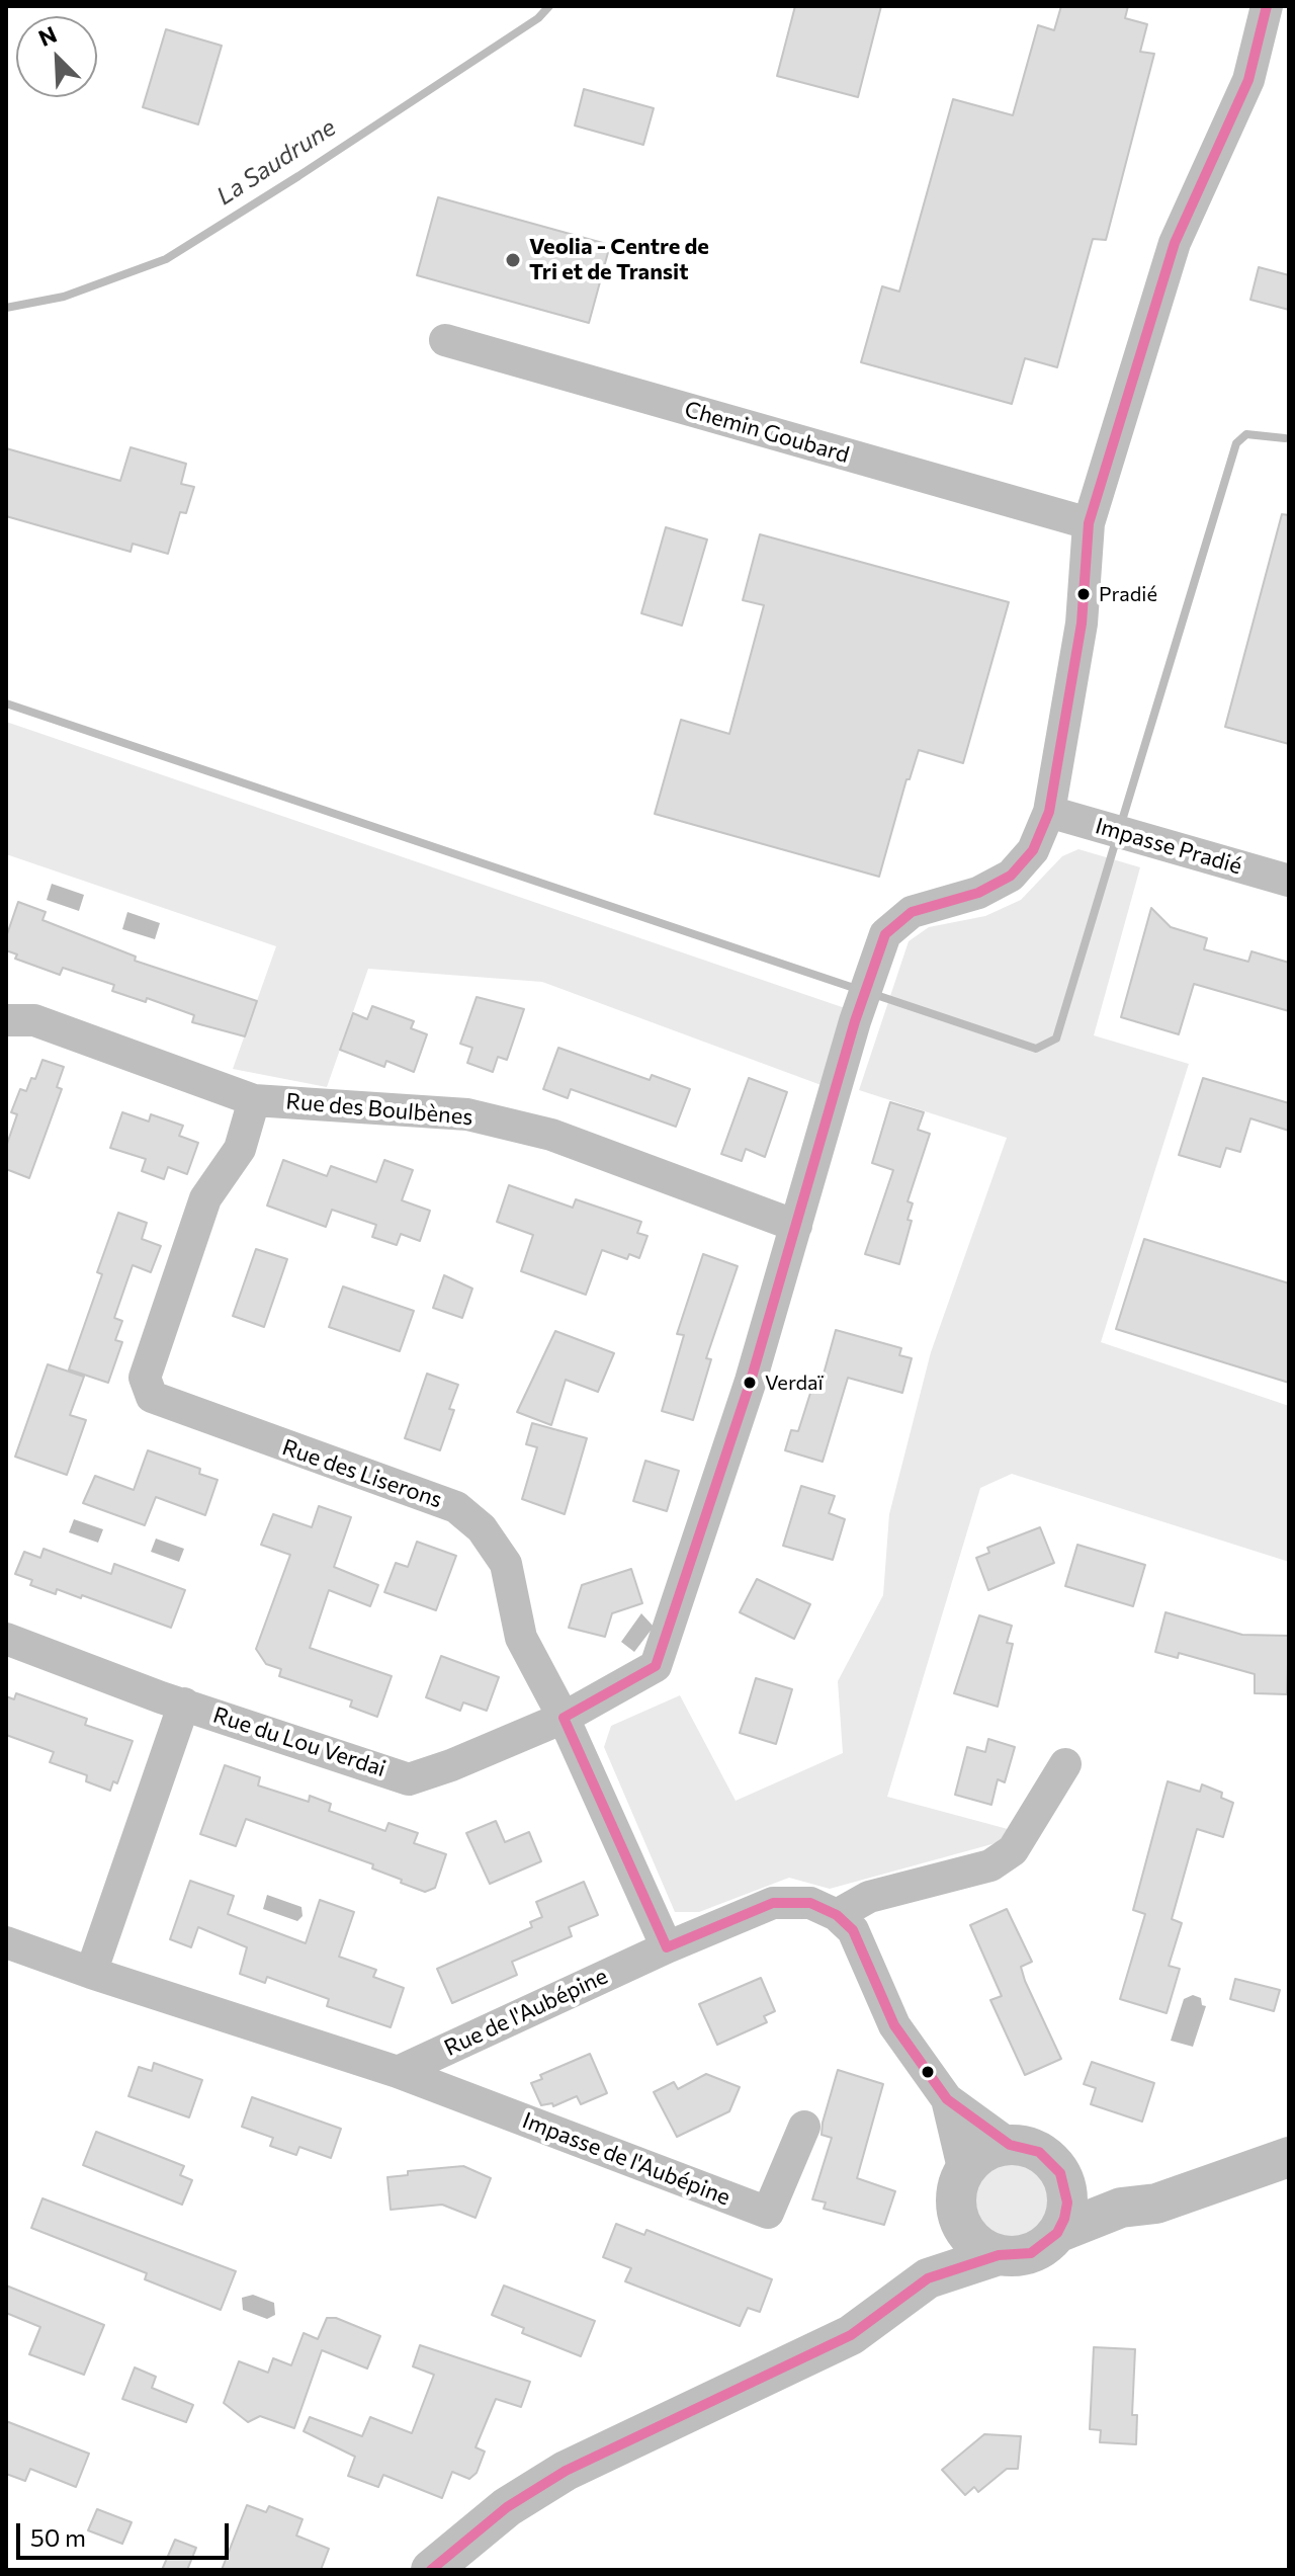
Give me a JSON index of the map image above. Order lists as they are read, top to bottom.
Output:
{
  "streets": {
    "street": [
      "Chemin Goubard",
      "Impasse Pradié",
      "Rue des Boulbènes",
      "Rue des Liserons",
      "Rue du Lou Verdai",
      "Rue de l'Aubépine",
      "Impasse de l'Aubépine"
    ]
  },
  "crossings": [
    ["Chemin Goubard", "Rue du Lou Verdai"],
    ["Impasse Pradié", "Rue du Lou Verdai"],
    ["Rue des Boulbènes", "Rue des Liserons"],
    ["Rue des Boulbènes", "Rue du Lou Verdai"],
    ["Rue des Liserons", "Rue du Lou Verdai"],
    ["Rue des Liserons", "Rue de l'Aubépine"],
    ["Rue de l'Aubépine", "Impasse de l'Aubépine"]
  ],
  "water": ["La Saudrune"],
  "places": ["Veolia - Centre de Tri et de Transit", "Pradié", "Verdaï"],
  "scale_bar": "50 m",
  "north": "top left"
}
